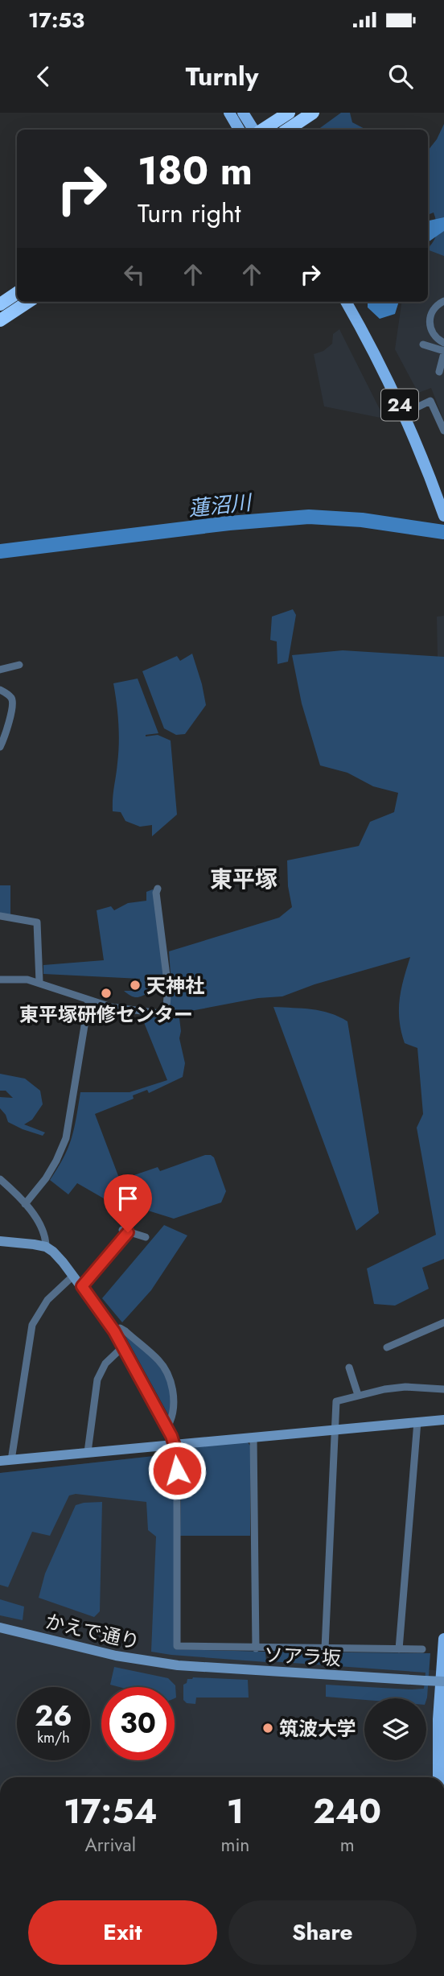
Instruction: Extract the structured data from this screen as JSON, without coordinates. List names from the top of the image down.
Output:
{
  "streets": {
    "main road": ["24"],
    "street": ["かえで通り", "ソアラ坂"]
  },
  "crossings": [
    ["かえで通り", "ソアラ坂"]
  ],
  "districts": ["東平塚"],
  "water": ["蓮沼川"],
  "places": ["天神社", "東平塚研修センター", "筑波大学"],
  "page": {
    "status": "17:53",
    "header": "Turnly",
    "turn": ["180 m", "Turn right"],
    "speed": "26 km/h",
    "limit": "30",
    "eta": [
      "17:54",
      "Arrival",
      "1",
      "min",
      "240",
      "m"
    ],
    "buttons": ["Exit", "Share"]
  }
}
